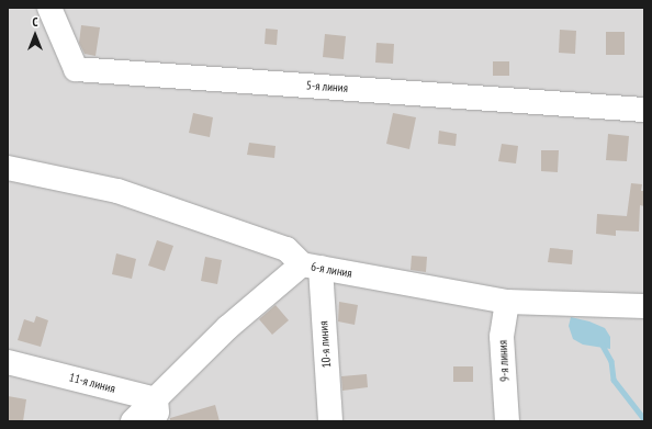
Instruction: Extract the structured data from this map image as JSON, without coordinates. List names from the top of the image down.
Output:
{
  "streets": {
    "street": [
      "5-я линия",
      "6-я линия",
      "10-я линия",
      "9-я линия",
      "11-я линия"
    ]
  },
  "crossings": [
    ["6-я линия", "10-я линия"],
    ["6-я линия", "9-я линия"]
  ],
  "north": "top"
}
